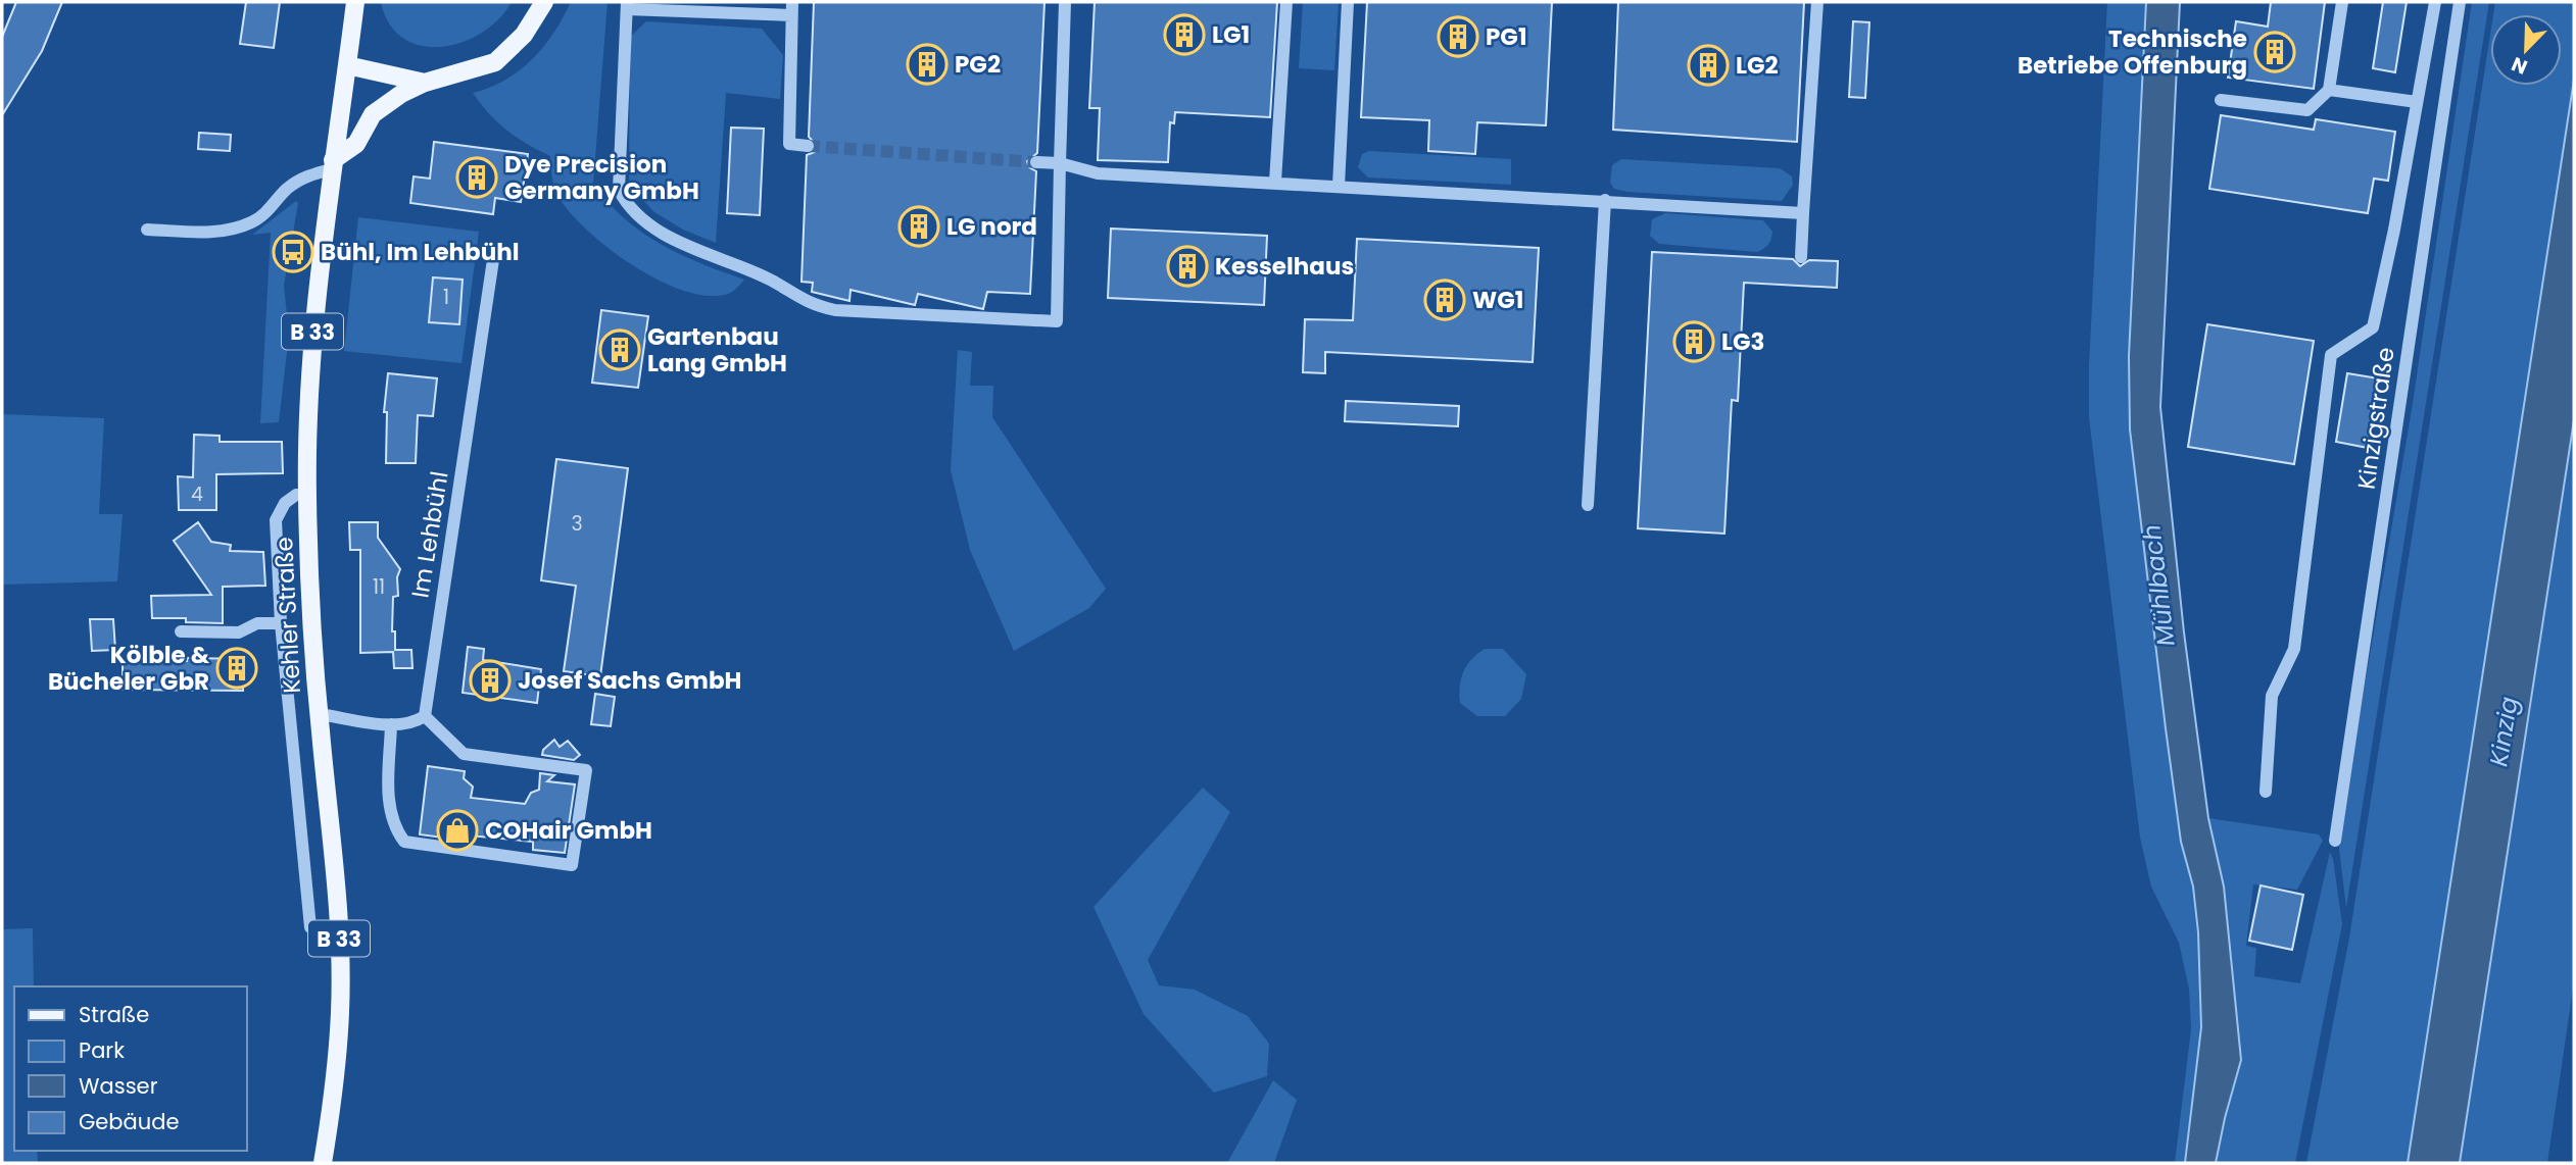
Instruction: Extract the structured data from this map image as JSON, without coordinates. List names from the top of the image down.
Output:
{
  "streets": {
    "main road": ["B 33", "Kehler Straße"],
    "street": ["Kinzigstraße", "Im Lehbühl"]
  },
  "water": ["Mühlbach", "Kinzig"],
  "places": {
    "building": [
      "LG1",
      "PG1",
      "Technische Betriebe Offenburg",
      "PG2",
      "LG2",
      "Dye Precision Germany GmbH",
      "LG nord",
      "Kesselhaus",
      "WG1",
      "LG3",
      "Gartenbau Lang GmbH",
      "Kölble & Bücheler GbR",
      "Josef Sachs GmbH"
    ],
    "bus stop": ["Bühl, Im Lehbühl"],
    "shop": ["COHair GmbH"]
  },
  "house_numbers": [
    "1",
    "4",
    "3",
    "11"
  ],
  "legend": [
    "Straße",
    "Park",
    "Wasser",
    "Gebäude"
  ],
  "north": "bottom left"
}
